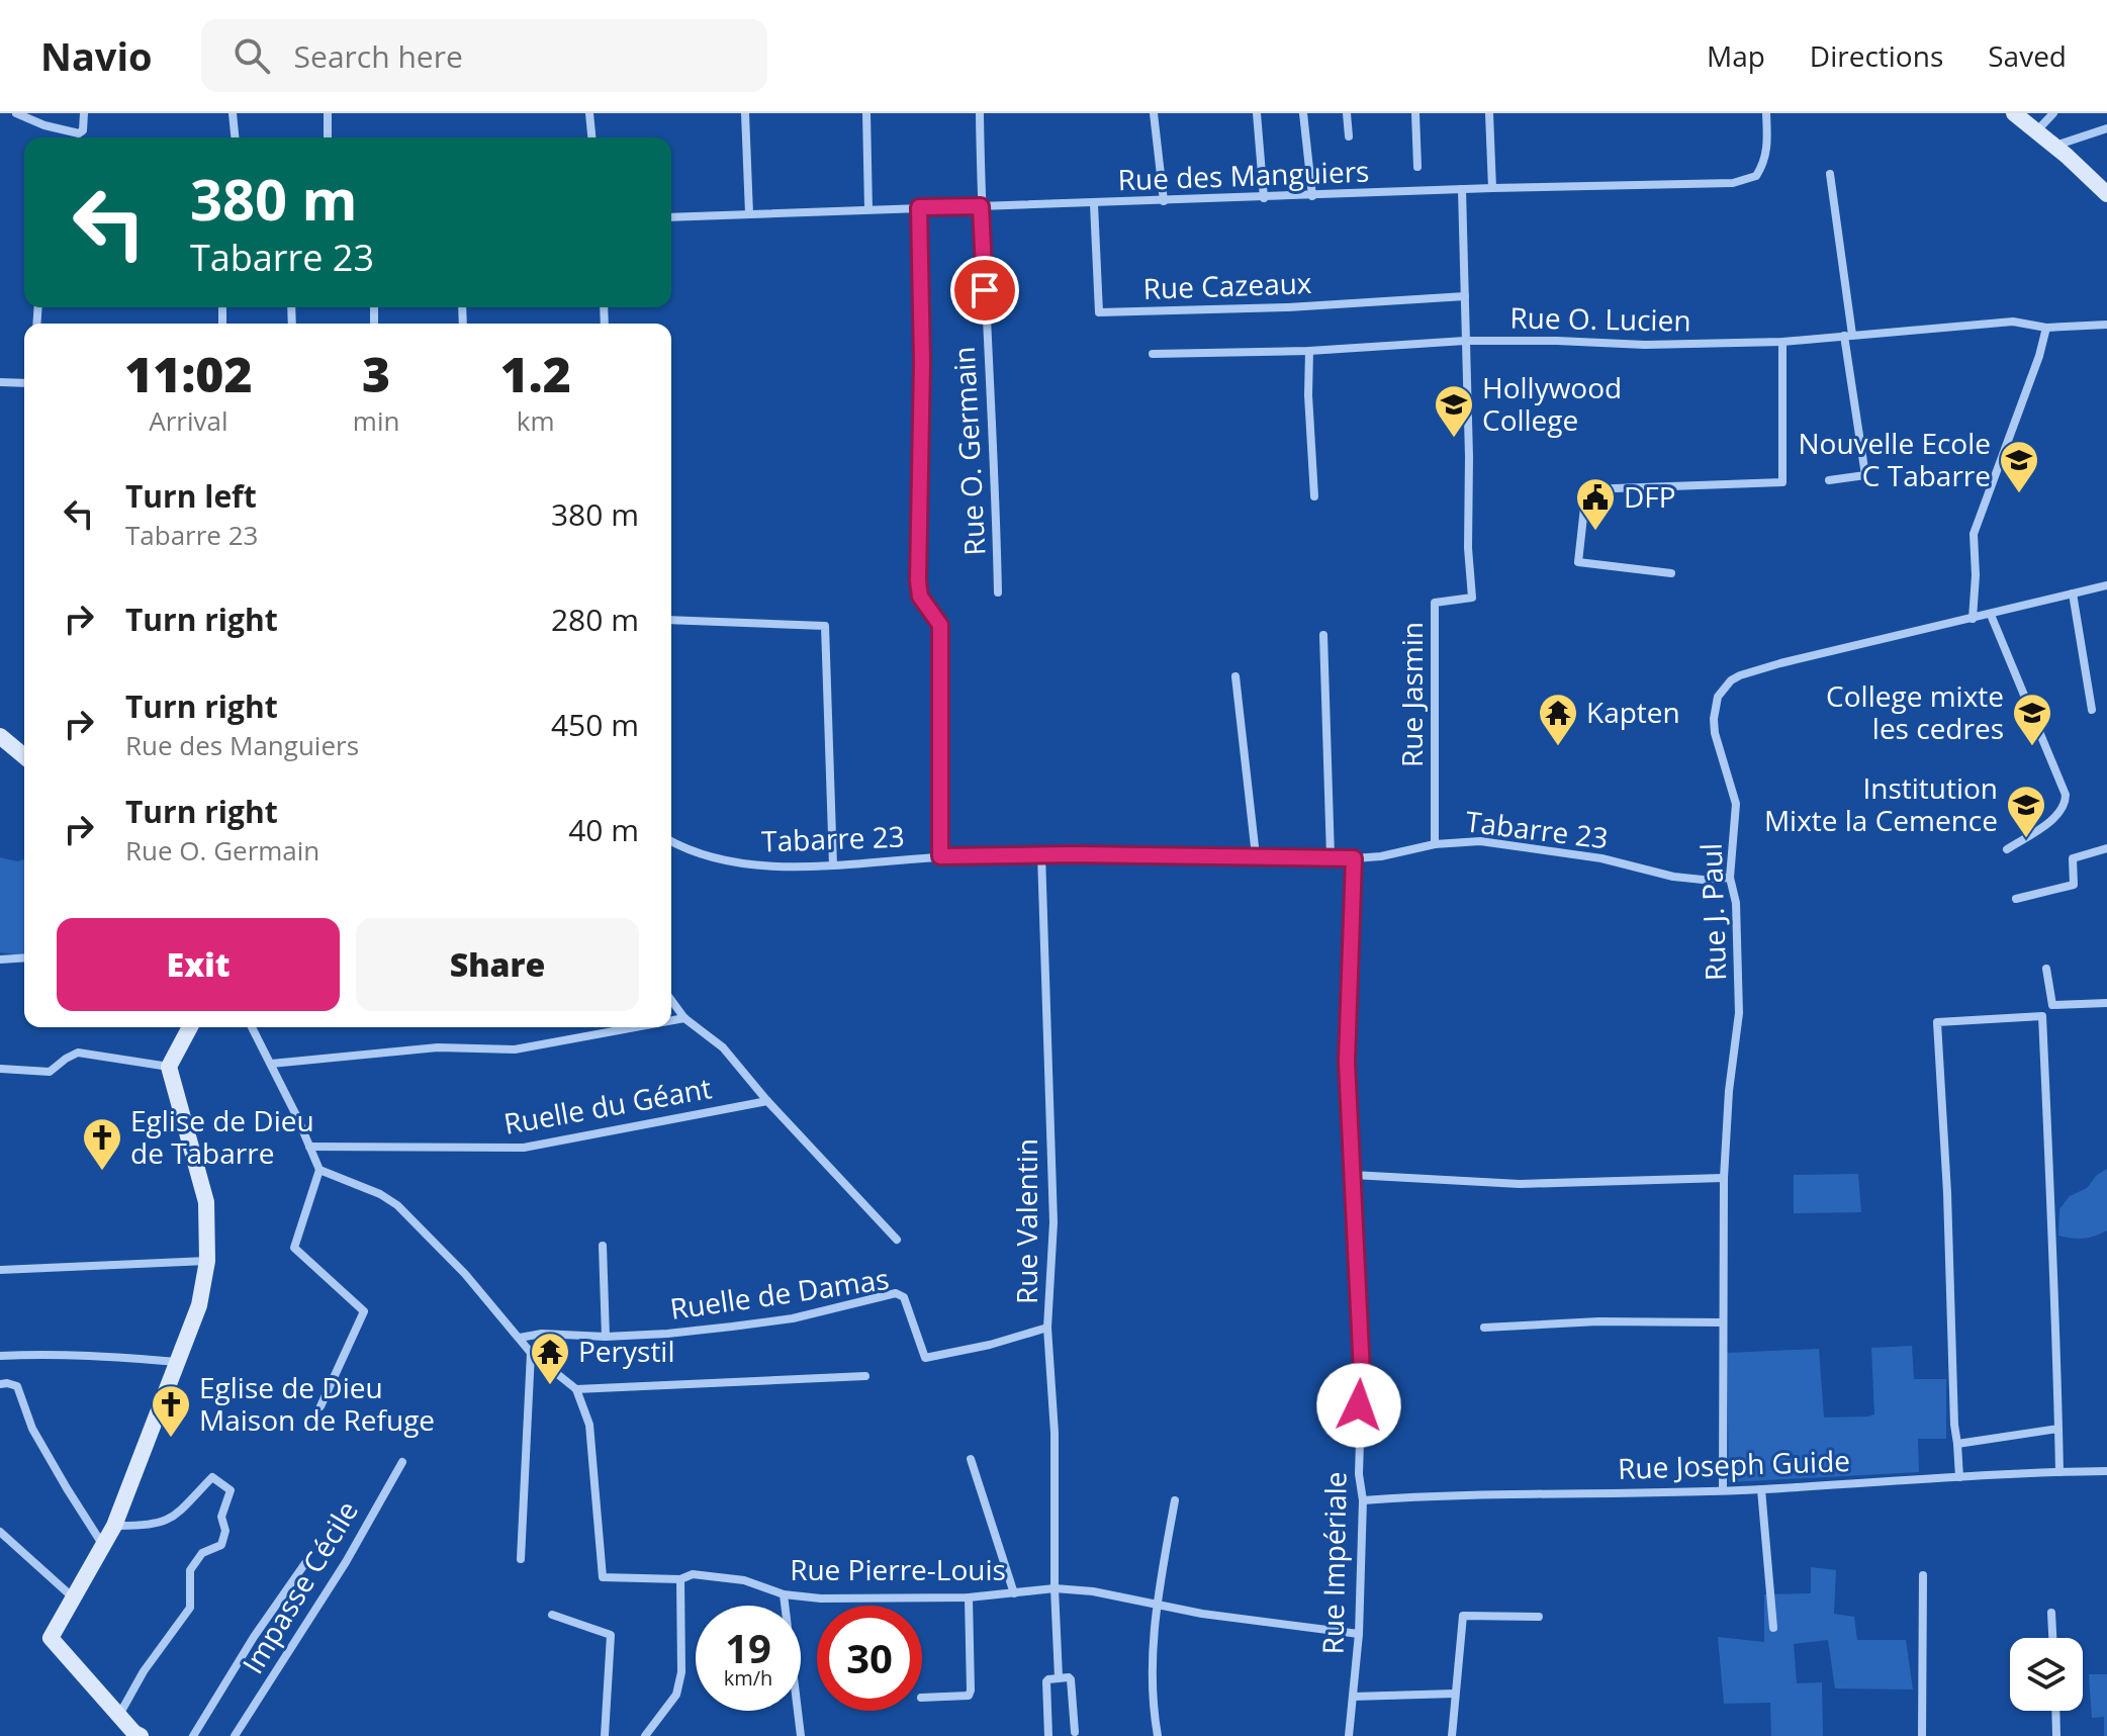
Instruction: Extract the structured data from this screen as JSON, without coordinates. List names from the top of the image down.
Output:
{
  "streets": {
    "street": [
      "Rue des Manguiers",
      "Rue Cazeaux",
      "Rue O. Lucien",
      "Rue O. Germain",
      "Rue Jasmin",
      "Tabarre 23",
      "Rue J. Paul",
      "Ruelle du Géant",
      "Rue Valentin",
      "Ruelle de Damas",
      "Rue Joseph Guide",
      "Rue Impériale",
      "Rue Pierre-Louis",
      "Impasse Cécile"
    ]
  },
  "crossings": [
    ["Rue des Manguiers", "Rue Cazeaux"],
    ["Rue des Manguiers", "Rue O. Germain"],
    ["Rue des Manguiers", "Rue Jasmin"],
    ["Rue Cazeaux", "Rue Jasmin"],
    ["Rue O. Lucien", "Rue Jasmin"],
    ["Rue Jasmin", "Tabarre 23"],
    ["Tabarre 23", "Rue J. Paul"],
    ["Tabarre 23", "Rue Valentin"],
    ["Tabarre 23", "Rue Impériale"],
    ["Rue J. Paul", "Rue Joseph Guide"],
    ["Rue Valentin", "Ruelle de Damas"],
    ["Rue Valentin", "Rue Pierre-Louis"],
    ["Rue Joseph Guide", "Rue Impériale"],
    ["Rue Impériale", "Rue Pierre-Louis"]
  ],
  "places": {
    "school or university": [
      "Hollywood College",
      "Nouvelle Ecole C Tabarre",
      "College mixte les cedres",
      "Institution Mixte la Cemence"
    ],
    "public building": ["DFP"],
    "temple": ["Kapten", "Perystil"],
    "church": ["Eglise de Dieu de Tabarre", "Eglise de Dieu Maison de Refuge"]
  },
  "page": {
    "header": "Navio",
    "search": "Search here",
    "nav": ["Map", "Directions", "Saved"],
    "turn": ["380 m", "Tabarre 23"],
    "eta": [
      "11:02",
      "Arrival",
      "3",
      "min",
      "1.2",
      "km"
    ],
    "list": [
      {
        "name": "Turn left",
        "note": "Tabarre 23",
        "value": "380 m"
      },
      {
        "name": "Turn right",
        "value": "280 m"
      },
      {
        "name": "Turn right",
        "note": "Rue des Manguiers",
        "value": "450 m"
      },
      {
        "name": "Turn right",
        "note": "Rue O. Germain",
        "value": "40 m"
      }
    ],
    "buttons": ["Exit", "Share"],
    "speed": "19 km/h",
    "limit": "30"
  }
}
